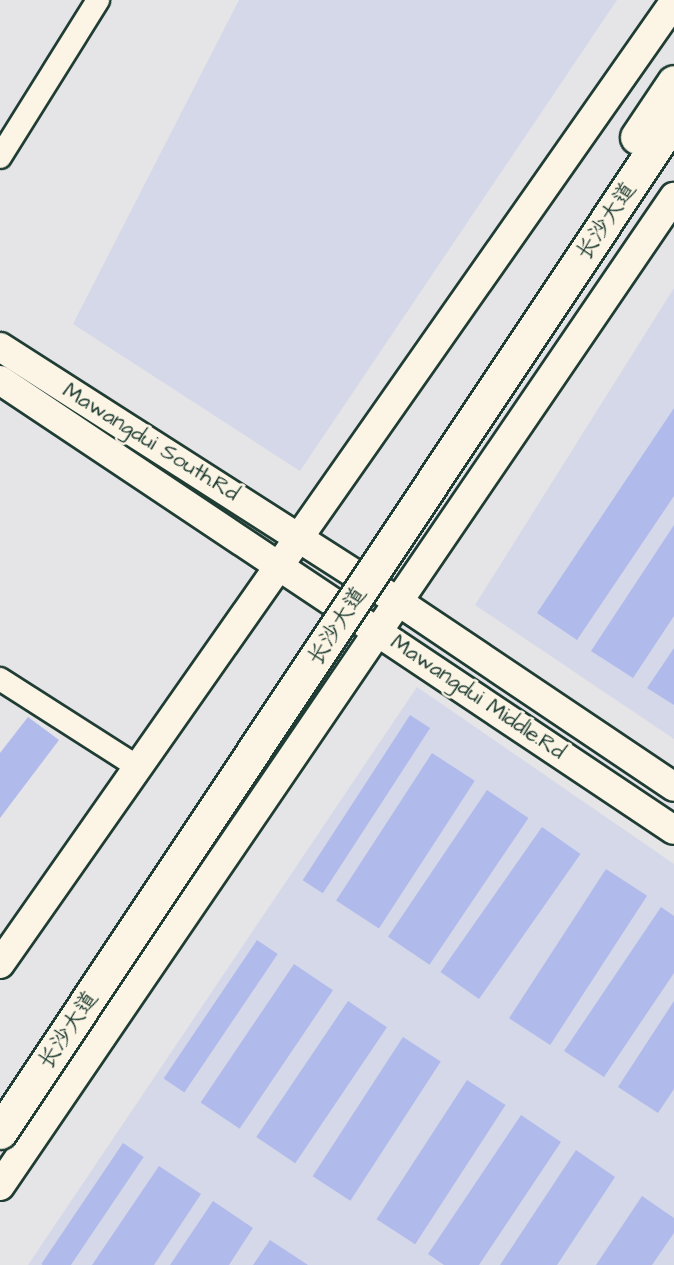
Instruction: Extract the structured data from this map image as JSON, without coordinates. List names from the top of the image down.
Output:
{
  "streets": {
    "highway": ["长沙大道"],
    "main road": ["Mawangdui South.Rd", "Mawangdui Middle.Rd"]
  },
  "crossings": [
    ["Mawangdui South.Rd", "Mawangdui Middle.Rd"]
  ]
}
